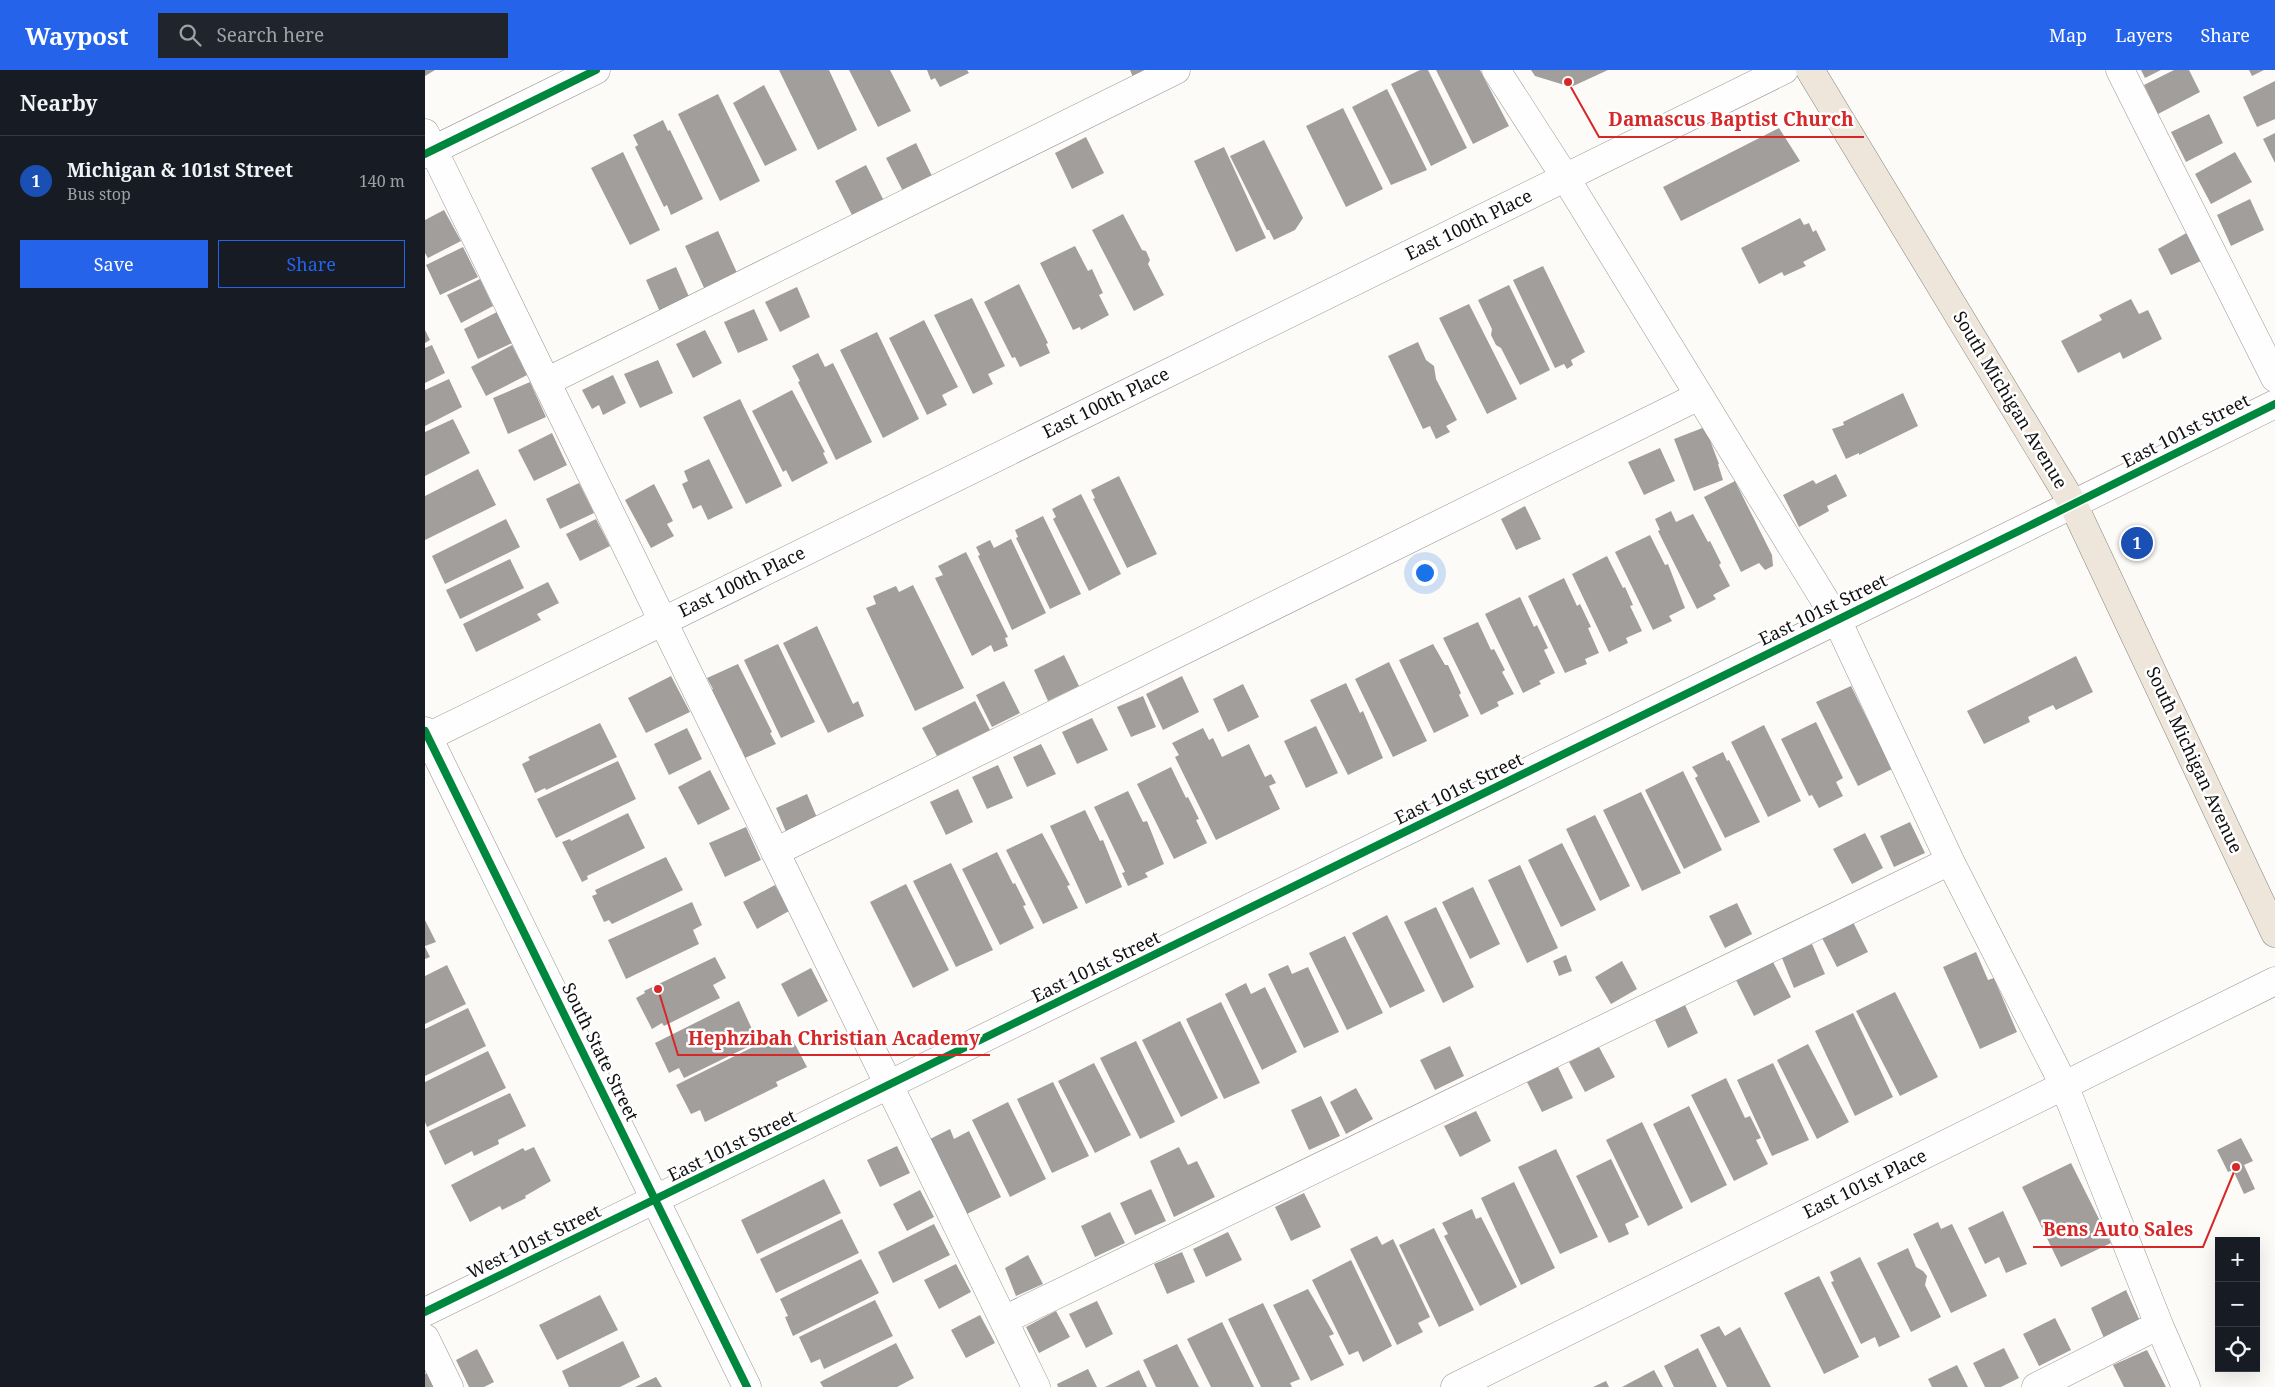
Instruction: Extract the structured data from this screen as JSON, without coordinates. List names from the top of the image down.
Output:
{
  "streets": {
    "main road": ["South Michigan Avenue"],
    "street": [
      "East 100th Place",
      "East 101st Street",
      "South State Street",
      "East 101st Place",
      "West 101st Street"
    ]
  },
  "crossings": [
    ["East 100th Place", "South State Street"],
    ["South Michigan Avenue", "East 101st Street"],
    ["East 101st Street", "South State Street"],
    ["East 101st Street", "West 101st Street"],
    ["South State Street", "West 101st Street"]
  ],
  "places": ["Damascus Baptist Church", "Hephzibah Christian Academy", "Bens Auto Sales"],
  "page": {
    "header": "Waypost",
    "search": "Search here",
    "nav": ["Map", "Layers", "Share"],
    "heading": "Nearby",
    "list": [
      {
        "mark": "1",
        "name": "Michigan & 101st Street",
        "note": "Bus stop",
        "value": "140 m"
      }
    ],
    "buttons": ["Save", "Share"],
    "pins": "1",
    "map_buttons": ["+", "−"]
  }
}
